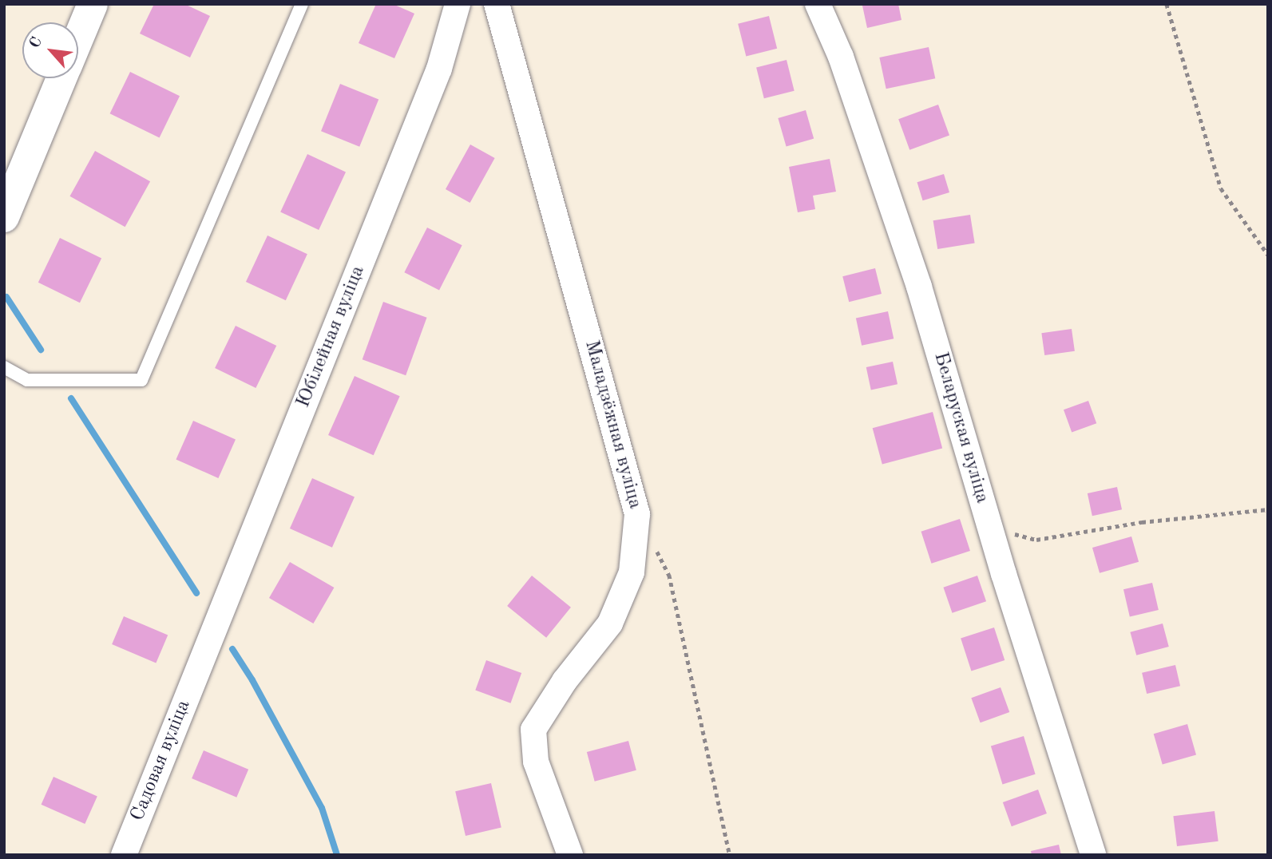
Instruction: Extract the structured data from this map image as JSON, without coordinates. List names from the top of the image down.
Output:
{
  "streets": {
    "street": [
      "Юбілейная вуліца",
      "Маладзёжная вуліца",
      "Беларуская вуліца",
      "Садовая вуліца"
    ]
  },
  "crossings": [
    ["Юбілейная вуліца", "Садовая вуліца"]
  ],
  "north": "top left"
}
